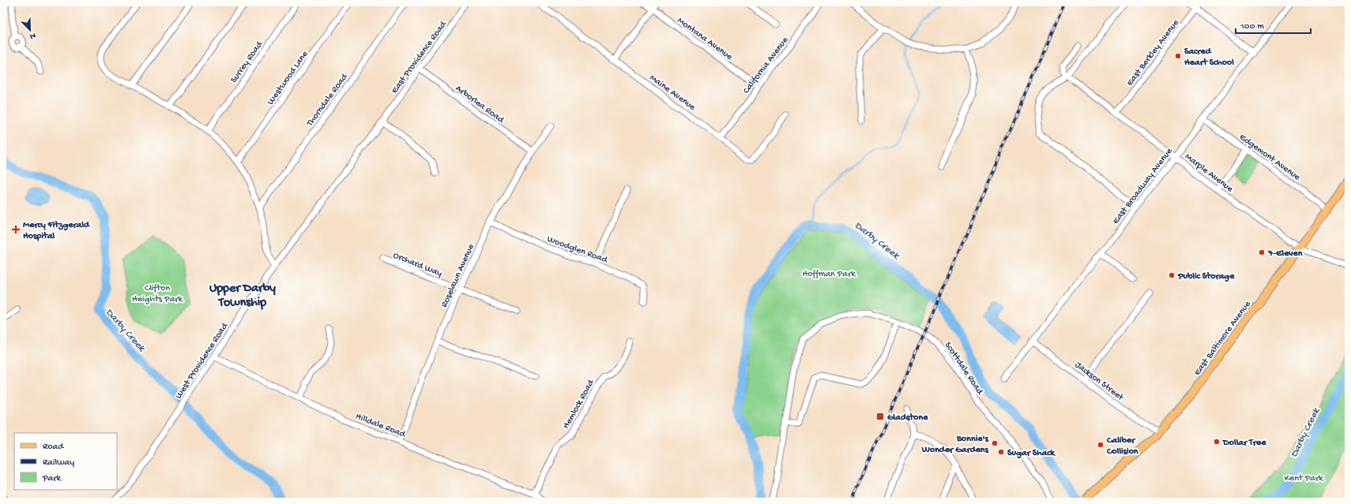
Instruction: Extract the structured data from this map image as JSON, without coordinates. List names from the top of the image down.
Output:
{
  "streets": {
    "main road": ["East Baltimore Avenue"],
    "street": [
      "Montana Avenue",
      "East Berkley Avenue",
      "East Providence Road",
      "Surrey Road",
      "California Avenue",
      "Westwood Lane",
      "Maine Avenue",
      "Thorndale Road",
      "Arborlea Road",
      "Edgemont Avenue",
      "Marple Avenue",
      "East Broadway Avenue",
      "Woodglen Road",
      "Orchard Way",
      "Roselawn Avenue",
      "West Providence Road",
      "Scottdale Road",
      "Jackson Street",
      "Hemlock Road",
      "Hilldale Road"
    ]
  },
  "crossings": [
    ["Montana Avenue", "California Avenue"],
    ["East Berkley Avenue", "Marple Avenue"],
    ["East Providence Road", "Arborlea Road"],
    ["East Providence Road", "West Providence Road"],
    ["California Avenue", "Maine Avenue"],
    ["Arborlea Road", "Roselawn Avenue"],
    ["Edgemont Avenue", "East Broadway Avenue"],
    ["Edgemont Avenue", "East Baltimore Avenue"],
    ["Marple Avenue", "East Broadway Avenue"],
    ["Marple Avenue", "East Baltimore Avenue"],
    ["East Broadway Avenue", "Jackson Street"],
    ["Woodglen Road", "Roselawn Avenue"],
    ["Orchard Way", "Roselawn Avenue"],
    ["Roselawn Avenue", "Hilldale Road"],
    ["East Baltimore Avenue", "Jackson Street"],
    ["West Providence Road", "Hilldale Road"],
    ["Hemlock Road", "Hilldale Road"]
  ],
  "districts": ["Upper Darby Township"],
  "water": ["Darby Creek"],
  "parks": ["Hoffman Park", "Clifton Heights Park", "Kent Park"],
  "places": {
    "other": [
      "Sacred Heart School",
      "7-Eleven",
      "Public Storage",
      "Dollar Tree",
      "Bonnie's Wonder Gardens",
      "Caliber Collision",
      "Sugar Shack"
    ],
    "health": ["Mercy Fitzgerald Hospital"],
    "transit": ["Gladstone"]
  },
  "legend": ["Road", "Railway", "Park"],
  "scale_bar": "100 m",
  "north": "bottom right"
}
